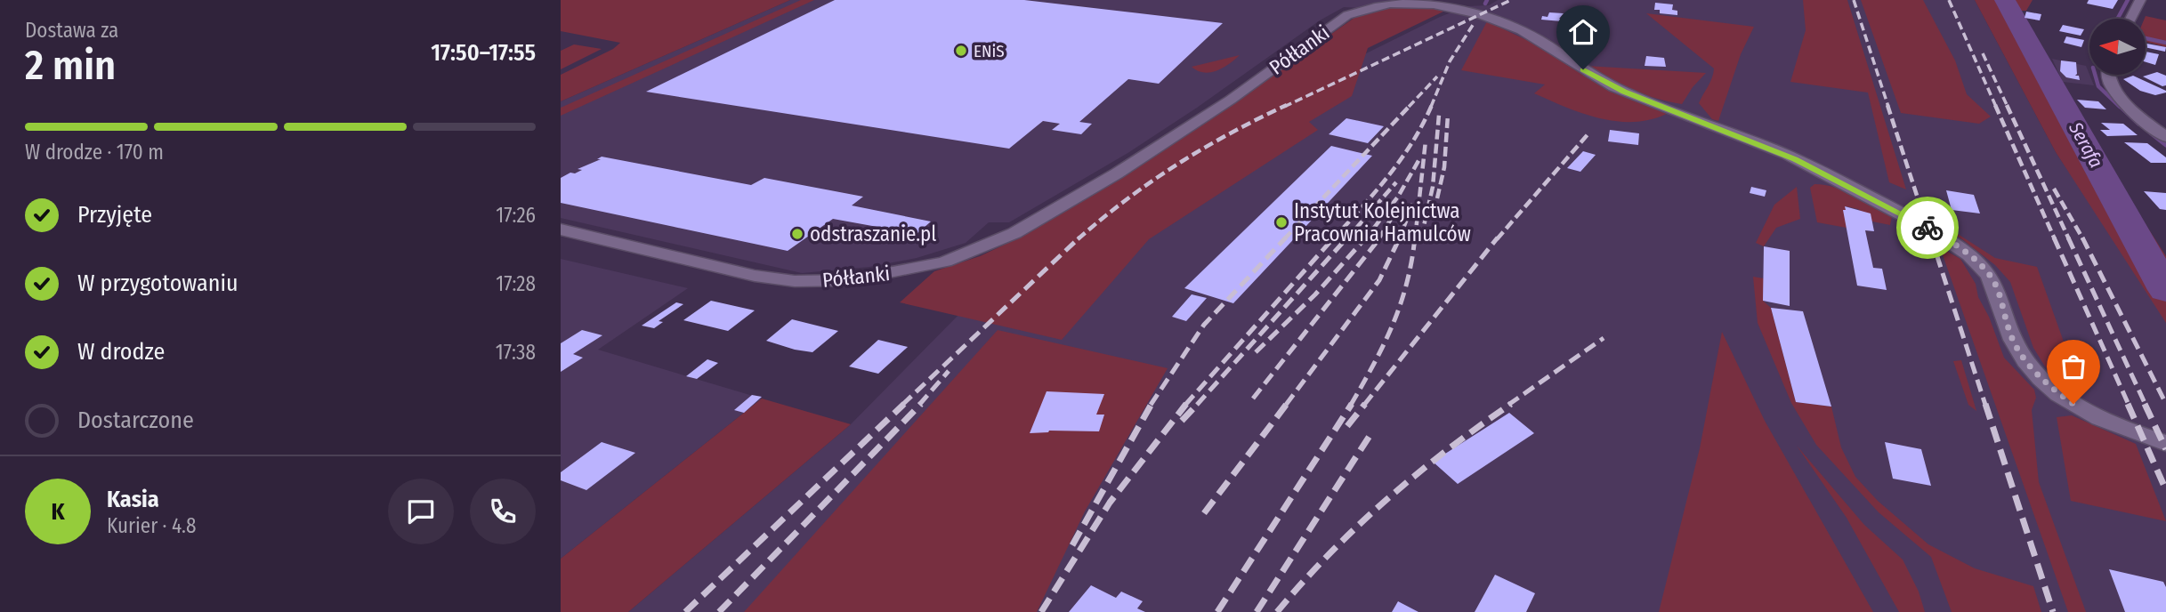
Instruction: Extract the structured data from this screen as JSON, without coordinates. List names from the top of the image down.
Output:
{
  "streets": {
    "street": ["Półłanki"]
  },
  "water": ["Serafa"],
  "places": ["ENiS", "Instytut Kolejnictwa Pracownia Hamulców", "odstraszanie.pl"],
  "north": "left",
  "page": {
    "heading": ["2 min", "Dostawa za", "17:50–17:55"],
    "panel": ["Kasia", "Kurier · 4.8"],
    "bar": "W drodze · 170 m",
    "list": [
      ["Przyjęte", "17:26"],
      ["W przygotowaniu", "17:28"],
      ["W drodze", "17:38"],
      "Dostarczone"
    ],
    "round": "K"
  }
}
